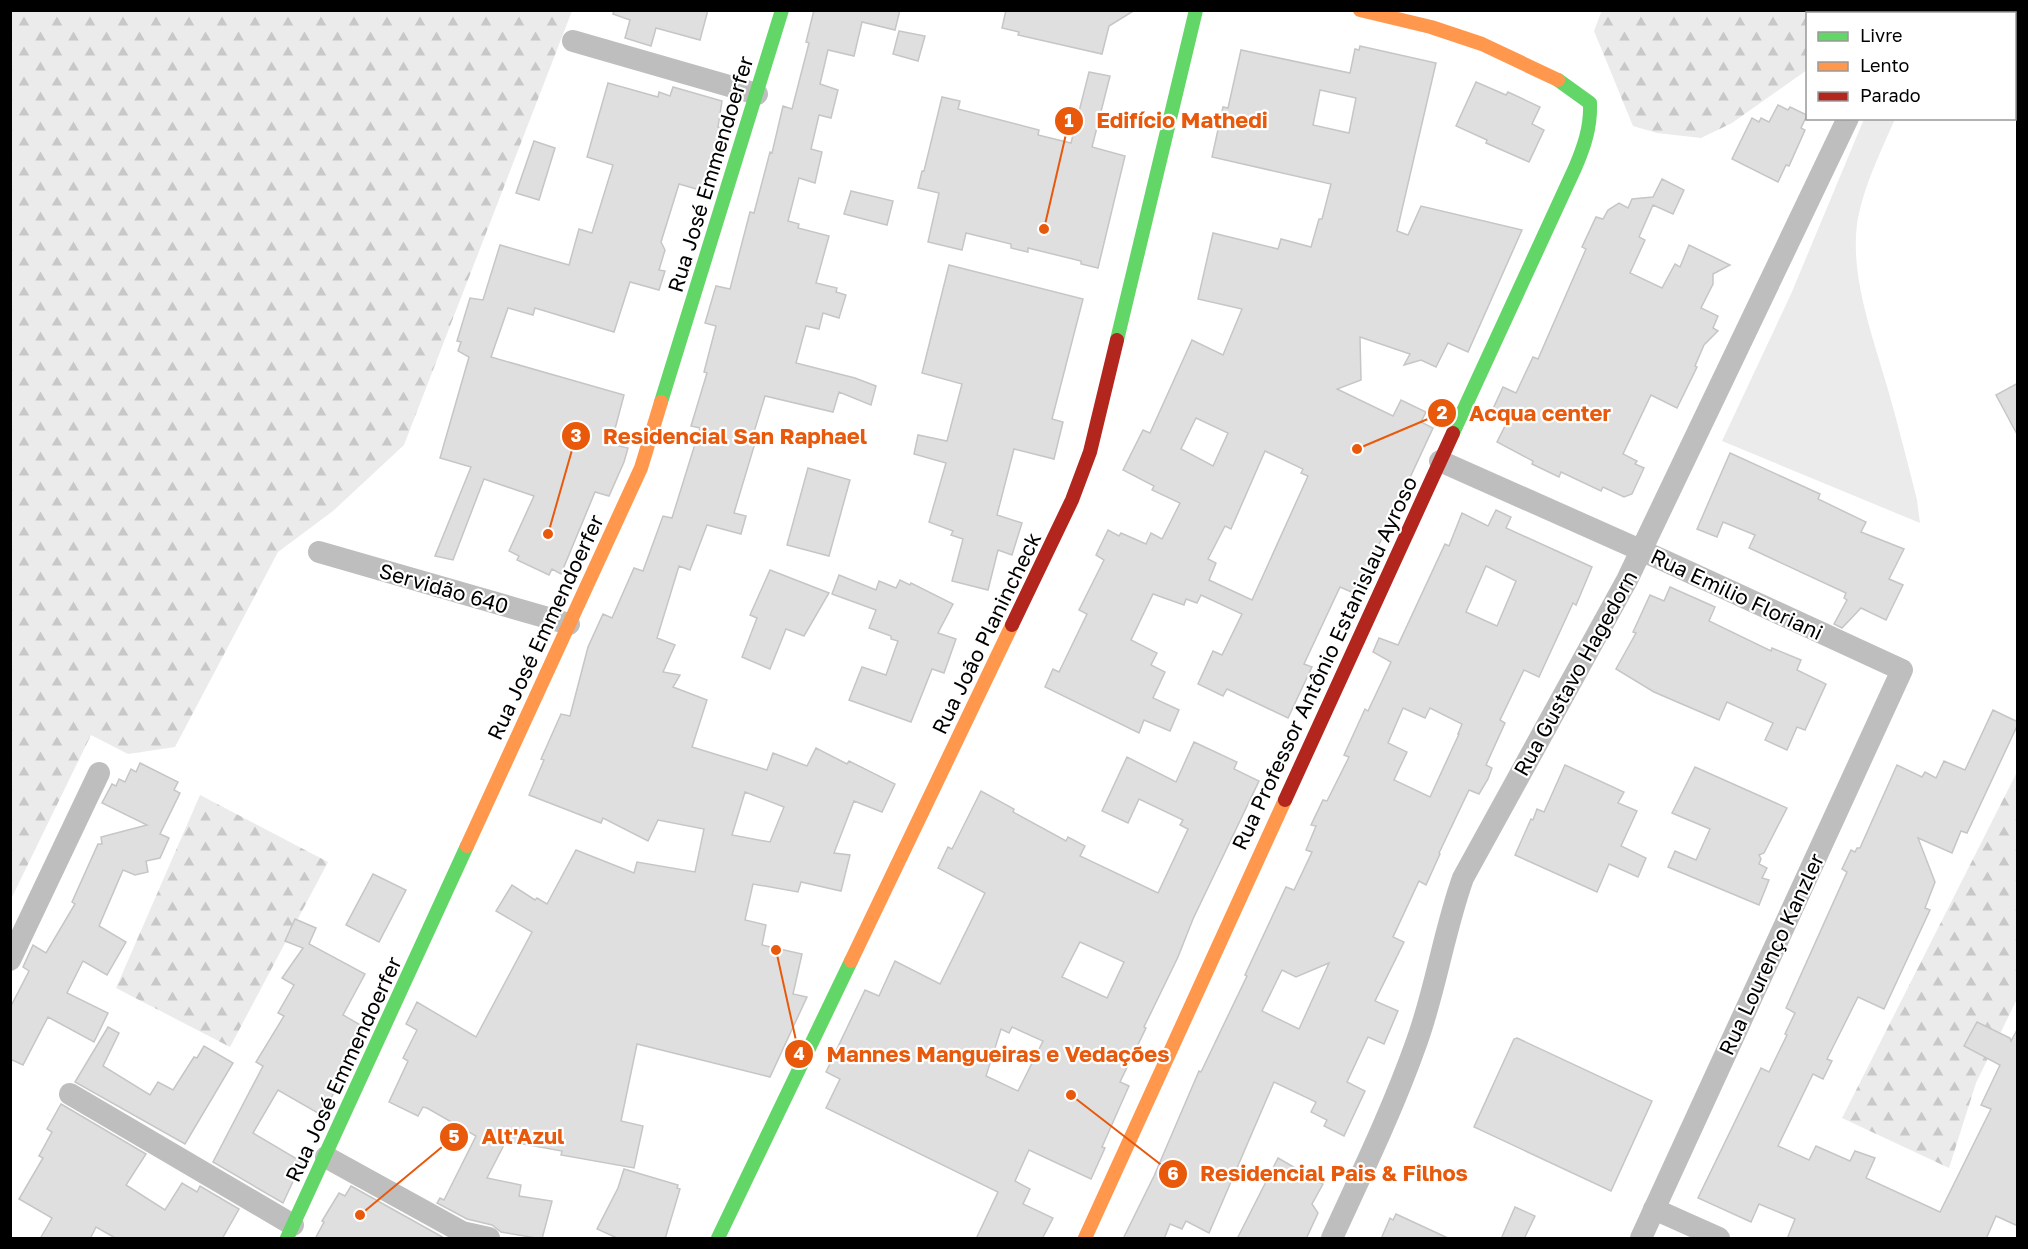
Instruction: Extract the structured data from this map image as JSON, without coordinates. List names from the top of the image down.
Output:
{
  "streets": {
    "street": [
      "Rua José Emmendoerfer",
      "Servidão 640",
      "Rua Emilio Floriani",
      "Rua João Planincheck",
      "Rua Professor Antônio Estanislau Ayroso",
      "Rua Gustavo Hagedorn",
      "Rua Lourenço Kanzler"
    ]
  },
  "crossings": [
    ["Rua José Emmendoerfer", "Servidão 640"],
    ["Rua Emilio Floriani", "Rua Professor Antônio Estanislau Ayroso"],
    ["Rua Emilio Floriani", "Rua Gustavo Hagedorn"],
    ["Rua Emilio Floriani", "Rua Lourenço Kanzler"]
  ],
  "places": [
    "Edifício Mathedi",
    "Acqua center",
    "Residencial San Raphael",
    "Mannes Mangueiras e Vedações",
    "Residencial Pais & Filhos",
    "Alt'Azul"
  ],
  "legend": ["Livre", "Lento", "Parado"]
}
